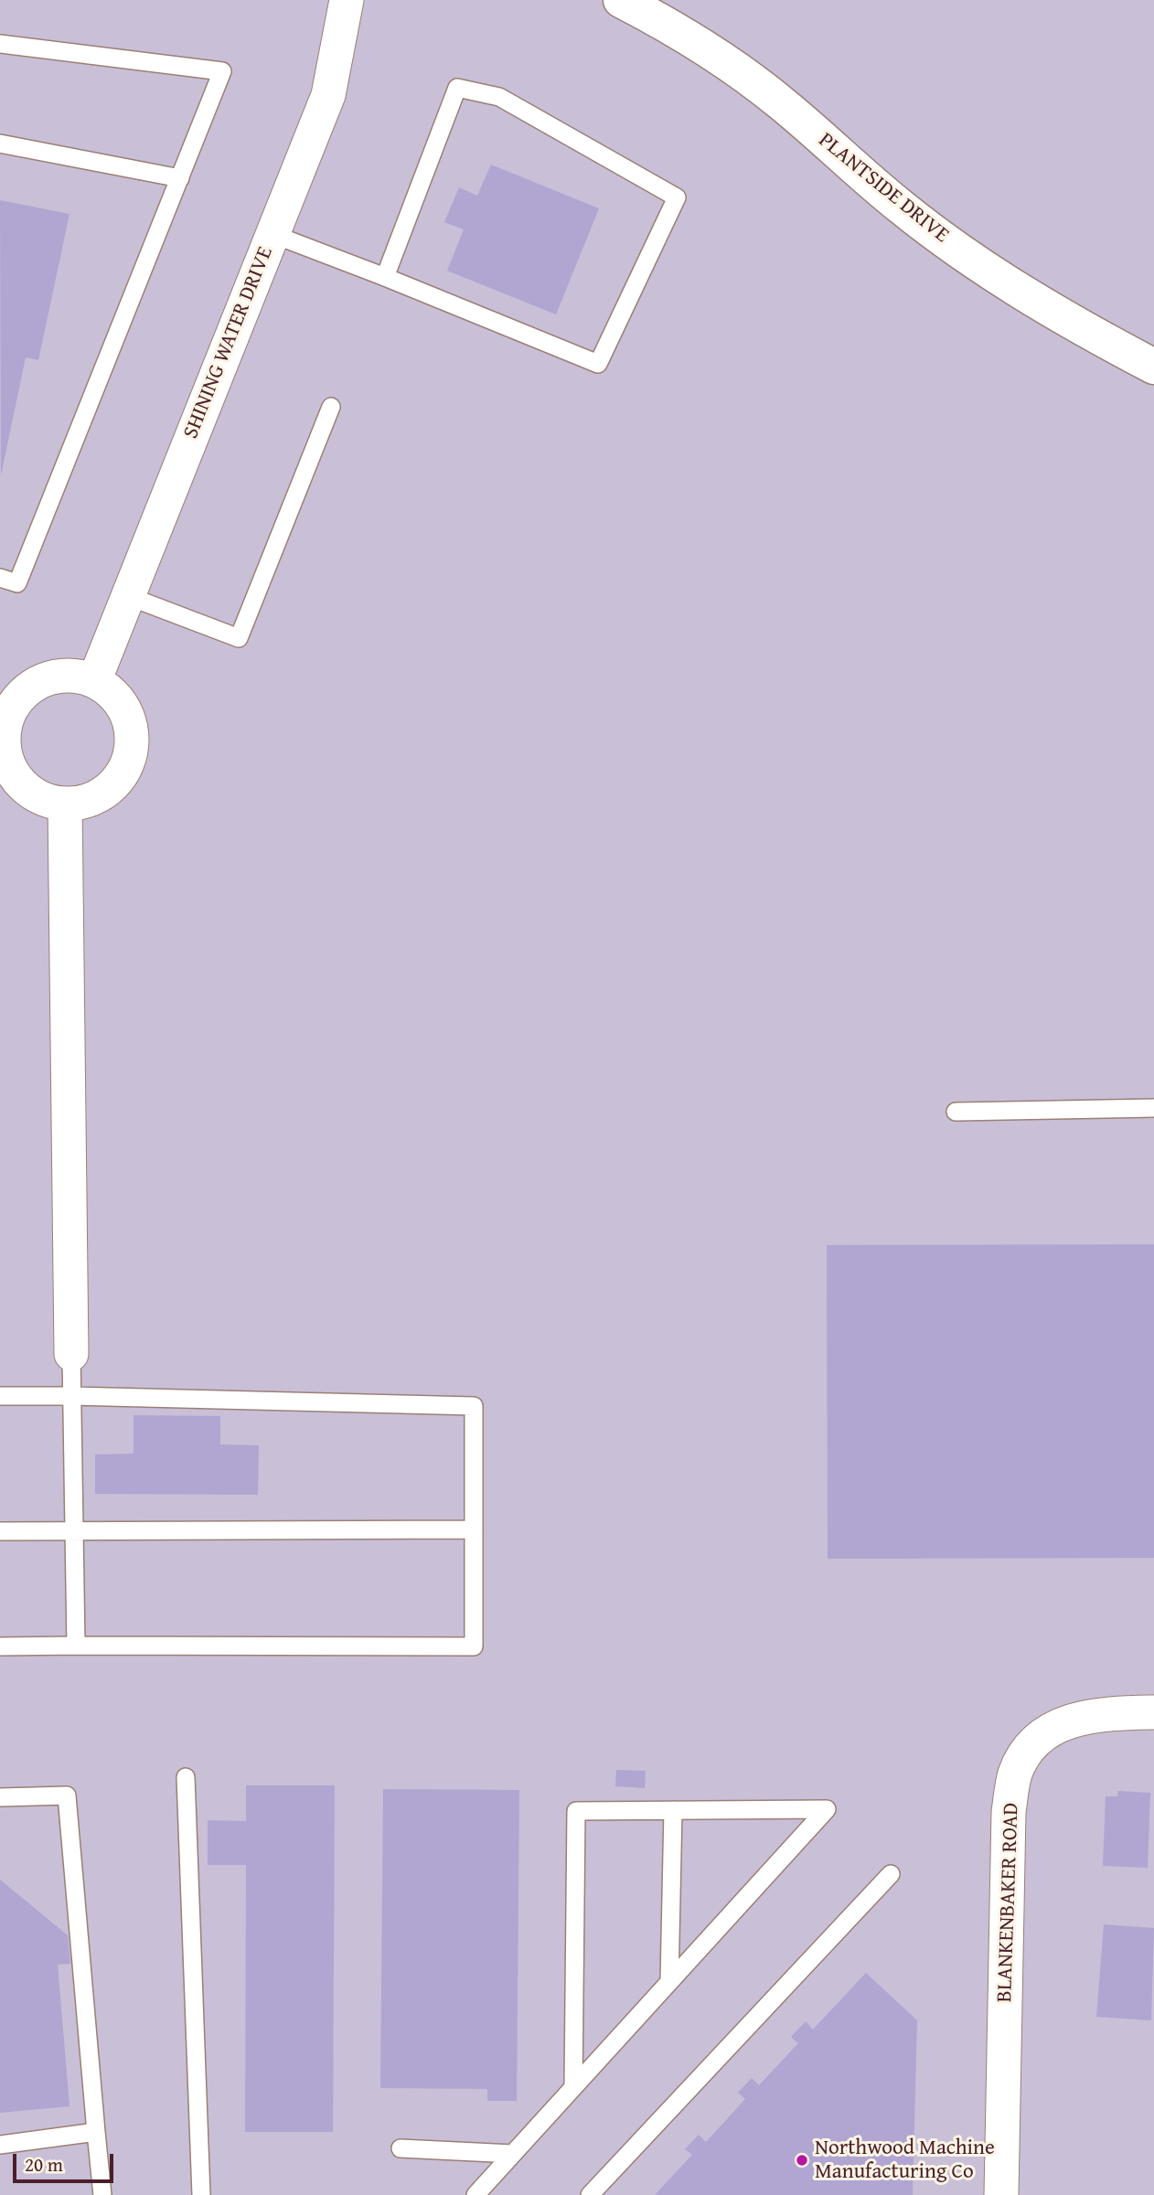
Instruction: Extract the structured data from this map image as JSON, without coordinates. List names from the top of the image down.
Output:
{
  "streets": {
    "street": ["PLANTSIDE DRIVE", "SHINING WATER DRIVE", "BLANKENBAKER ROAD"]
  },
  "places": ["Northwood Machine Manufacturing Co"],
  "scale_bar": "20 m"
}
